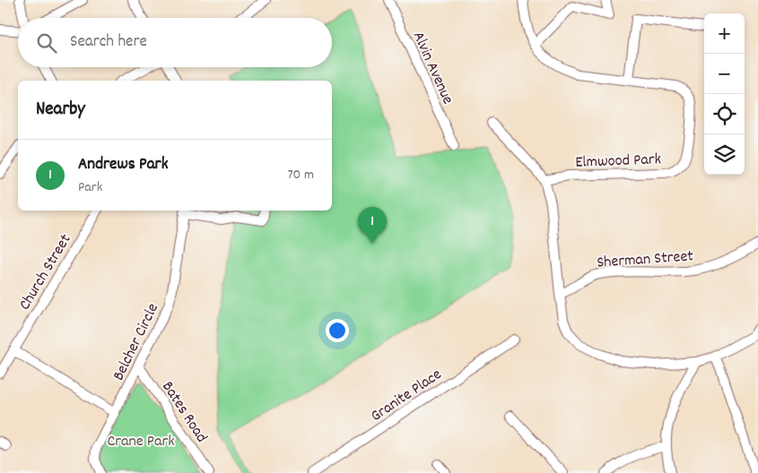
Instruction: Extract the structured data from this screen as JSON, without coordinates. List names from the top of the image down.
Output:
{
  "streets": {
    "street": [
      "Alvin Avenue",
      "Elmwood Park",
      "Sherman Street",
      "Church Street",
      "Belcher Circle",
      "Granite Place",
      "Bates Road"
    ]
  },
  "crossings": [
    ["Belcher Circle", "Bates Road"]
  ],
  "parks": ["Crane Park"],
  "page": {
    "map_buttons": ["+", "−"],
    "search": "Search here",
    "heading": "Nearby",
    "list": [
      {
        "mark": "1",
        "name": "Andrews Park",
        "note": "Park",
        "value": "70 m"
      }
    ],
    "pins": "1"
  }
}
